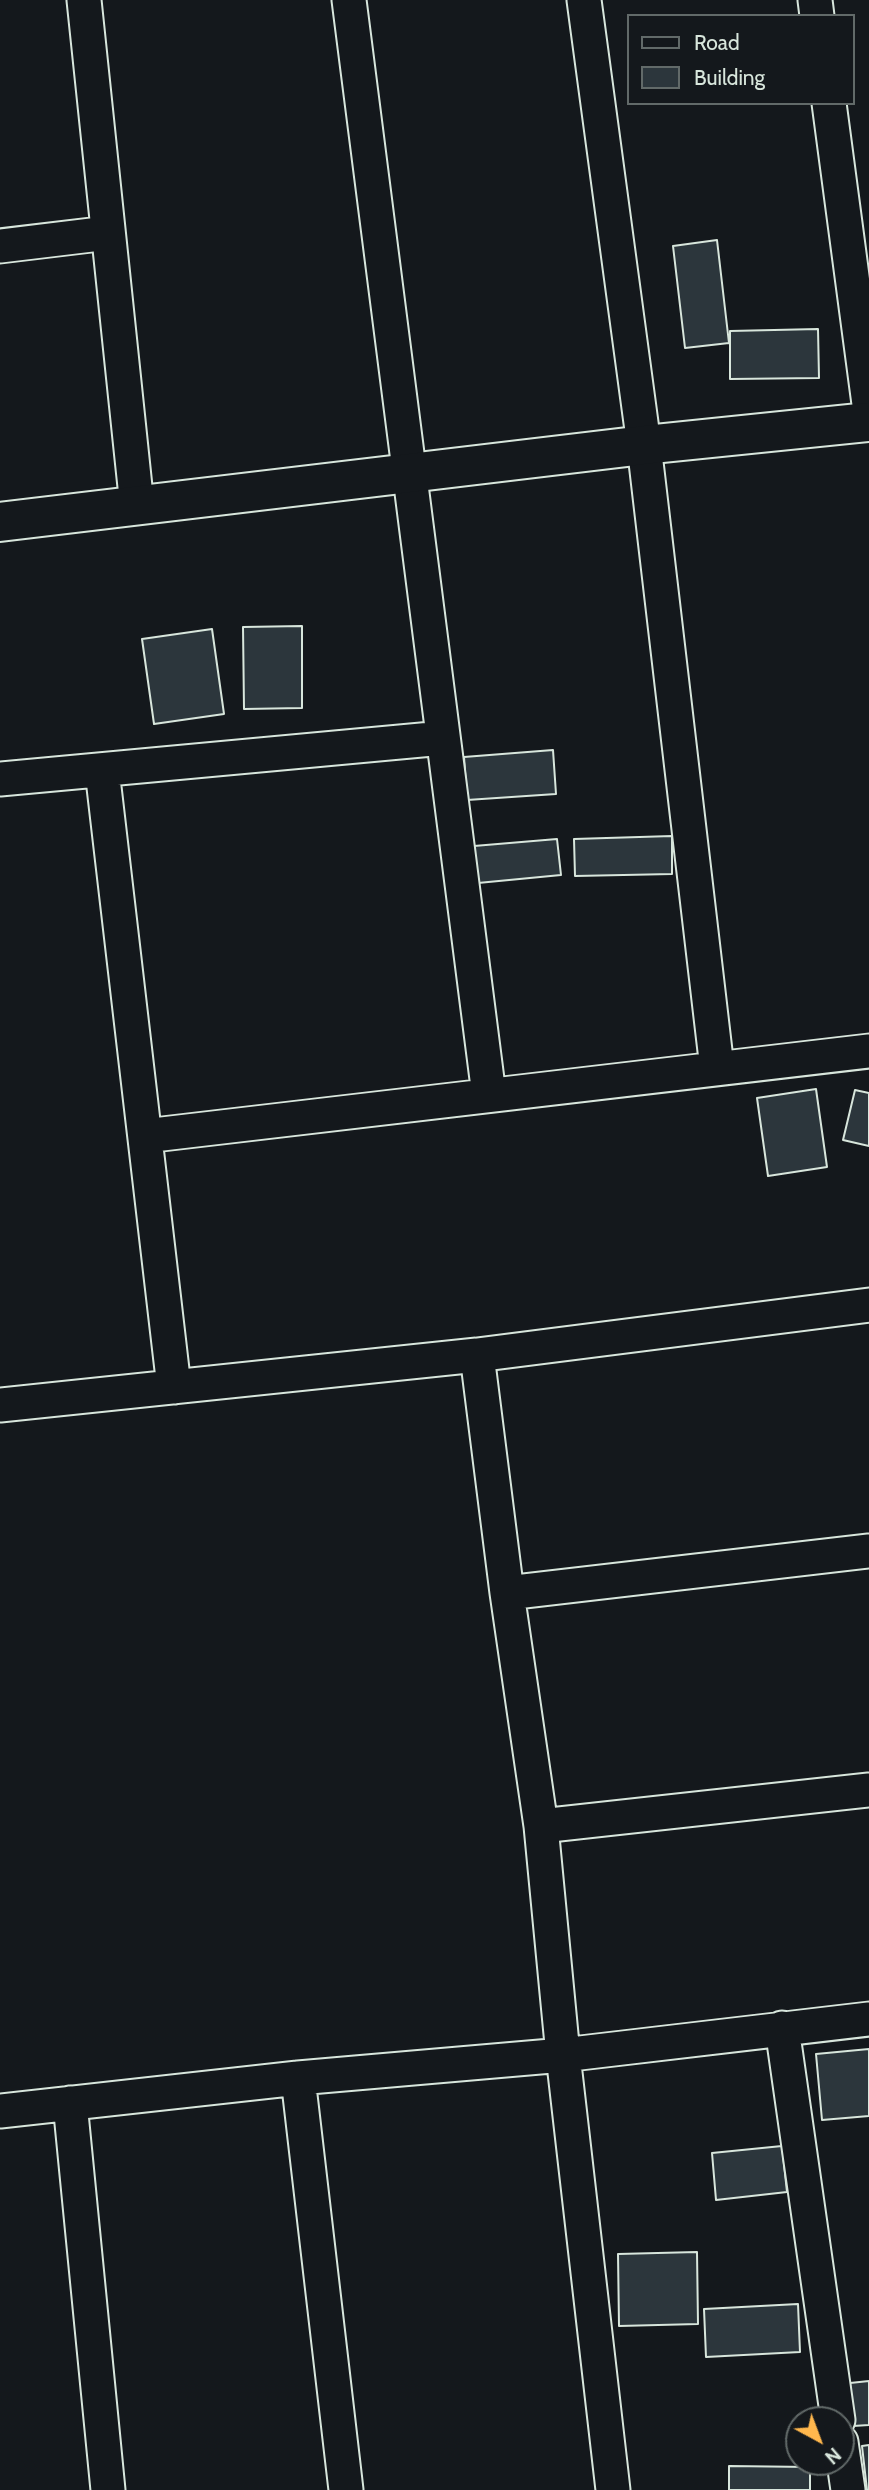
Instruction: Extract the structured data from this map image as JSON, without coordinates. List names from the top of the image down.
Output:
{
  "legend": ["Road", "Building"],
  "north": "bottom right"
}
